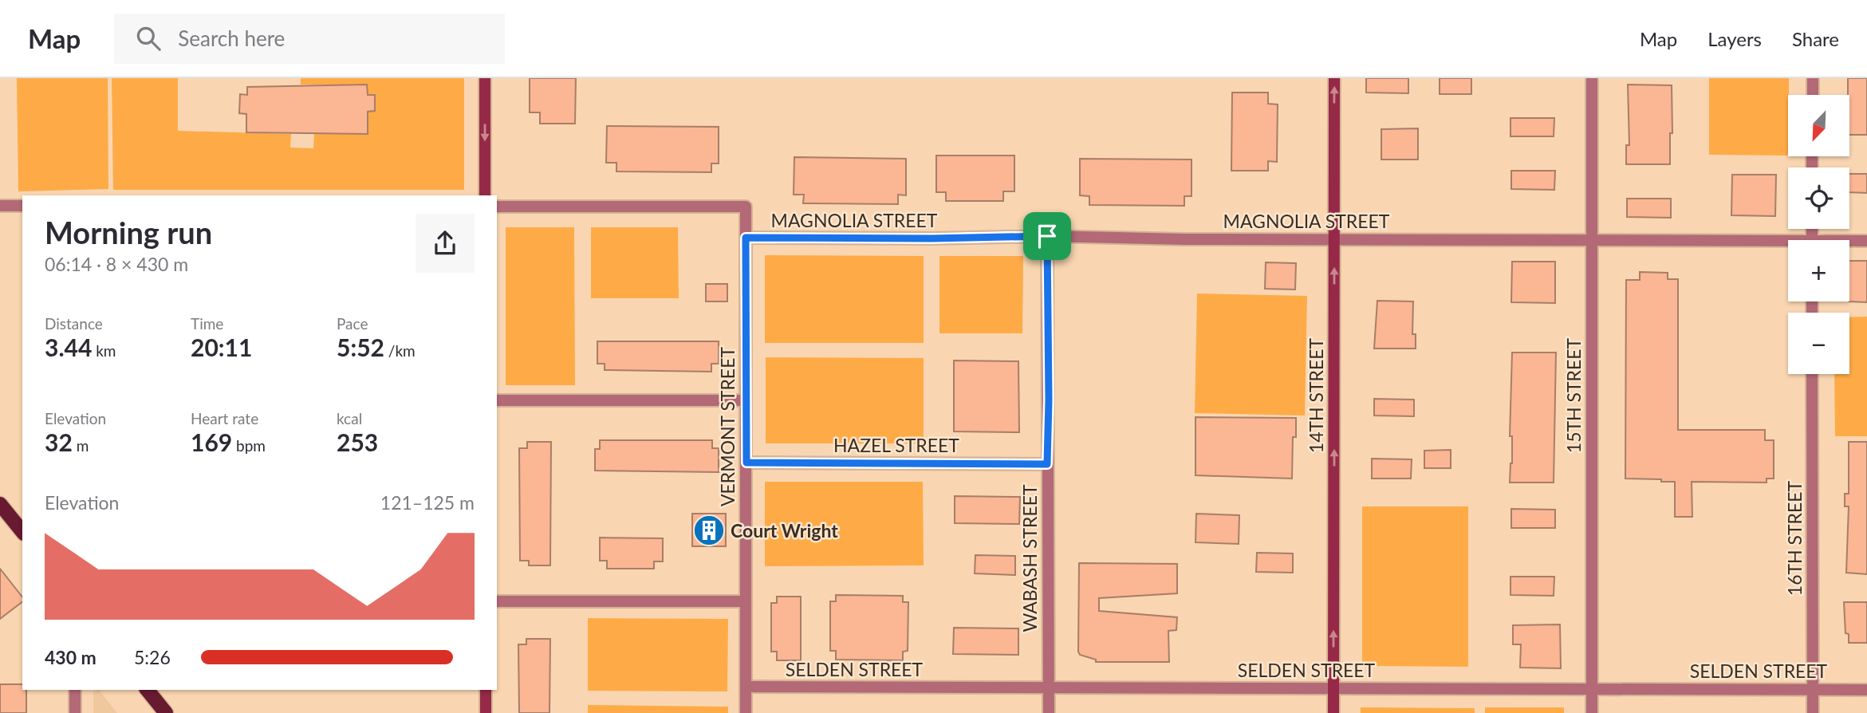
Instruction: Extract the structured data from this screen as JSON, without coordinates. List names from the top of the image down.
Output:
{
  "streets": {
    "street": [
      "MAGNOLIA STREET",
      "14TH STREET",
      "15TH STREET",
      "VERMONT STREET",
      "HAZEL STREET",
      "16TH STREET",
      "WABASH STREET",
      "SELDEN STREET"
    ]
  },
  "crossings": [
    ["MAGNOLIA STREET", "14TH STREET"],
    ["MAGNOLIA STREET", "15TH STREET"],
    ["MAGNOLIA STREET", "VERMONT STREET"],
    ["MAGNOLIA STREET", "WABASH STREET"],
    ["14TH STREET", "SELDEN STREET"],
    ["15TH STREET", "SELDEN STREET"],
    ["VERMONT STREET", "HAZEL STREET"],
    ["VERMONT STREET", "SELDEN STREET"],
    ["HAZEL STREET", "WABASH STREET"],
    ["16TH STREET", "SELDEN STREET"],
    ["WABASH STREET", "SELDEN STREET"]
  ],
  "one_way": ["14TH STREET"],
  "places": {
    "building": ["Court Wright"]
  },
  "north": "bottom left",
  "page": {
    "header": "Map",
    "search": "Search here",
    "nav": ["Map", "Layers", "Share"],
    "map_buttons": ["+", "−"],
    "heading": ["Morning run", "06:14 · 8 × 430 m"],
    "stats": [
      ["Distance", "3.44 km"],
      ["Time", "20:11"],
      ["Pace", "5:52 /km"],
      ["Elevation", "32 m"],
      ["Heart rate", "169 bpm"],
      ["kcal", "253"]
    ],
    "chart": ["Elevation", "121–125 m"],
    "list": [
      {
        "name": "430 m",
        "note": "5:26"
      }
    ]
  }
}
